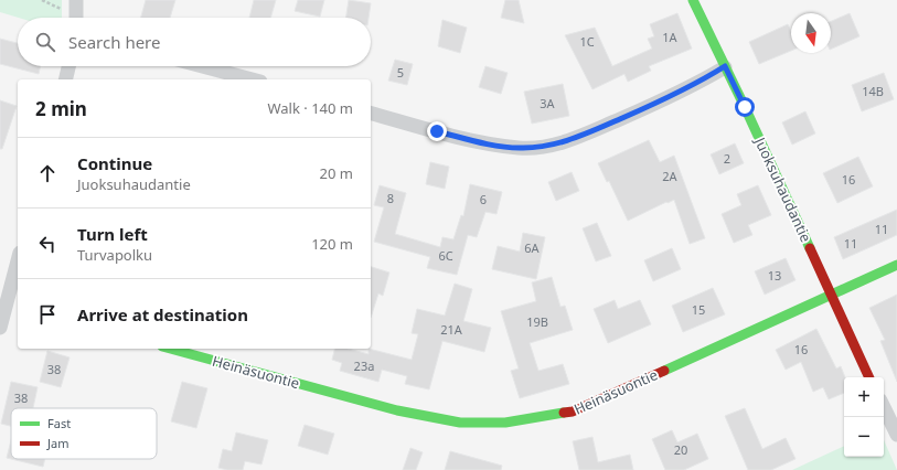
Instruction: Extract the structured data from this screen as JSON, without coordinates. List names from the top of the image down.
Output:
{
  "streets": {
    "street": ["Juoksuhaudantie", "Heinäsuontie"]
  },
  "crossings": [
    ["Juoksuhaudantie", "Heinäsuontie"]
  ],
  "house_numbers": [
    "1A",
    "1C",
    "5",
    "14B",
    "3A",
    "2",
    "2A",
    "16",
    "8",
    "6",
    "11",
    "11",
    "6A",
    "6C",
    "13",
    "15",
    "19B",
    "21A",
    "16",
    "23a",
    "38",
    "38",
    "20"
  ],
  "legend": ["Fast", "Jam"],
  "north": "bottom",
  "page": {
    "search": "Search here",
    "heading": ["2 min", "Walk · 140 m"],
    "list": [
      ["Continue", "Juoksuhaudantie", "20 m"],
      ["Turn left", "Turvapolku", "120 m"],
      "Arrive at destination"
    ],
    "map_buttons": ["+", "−"]
  }
}
